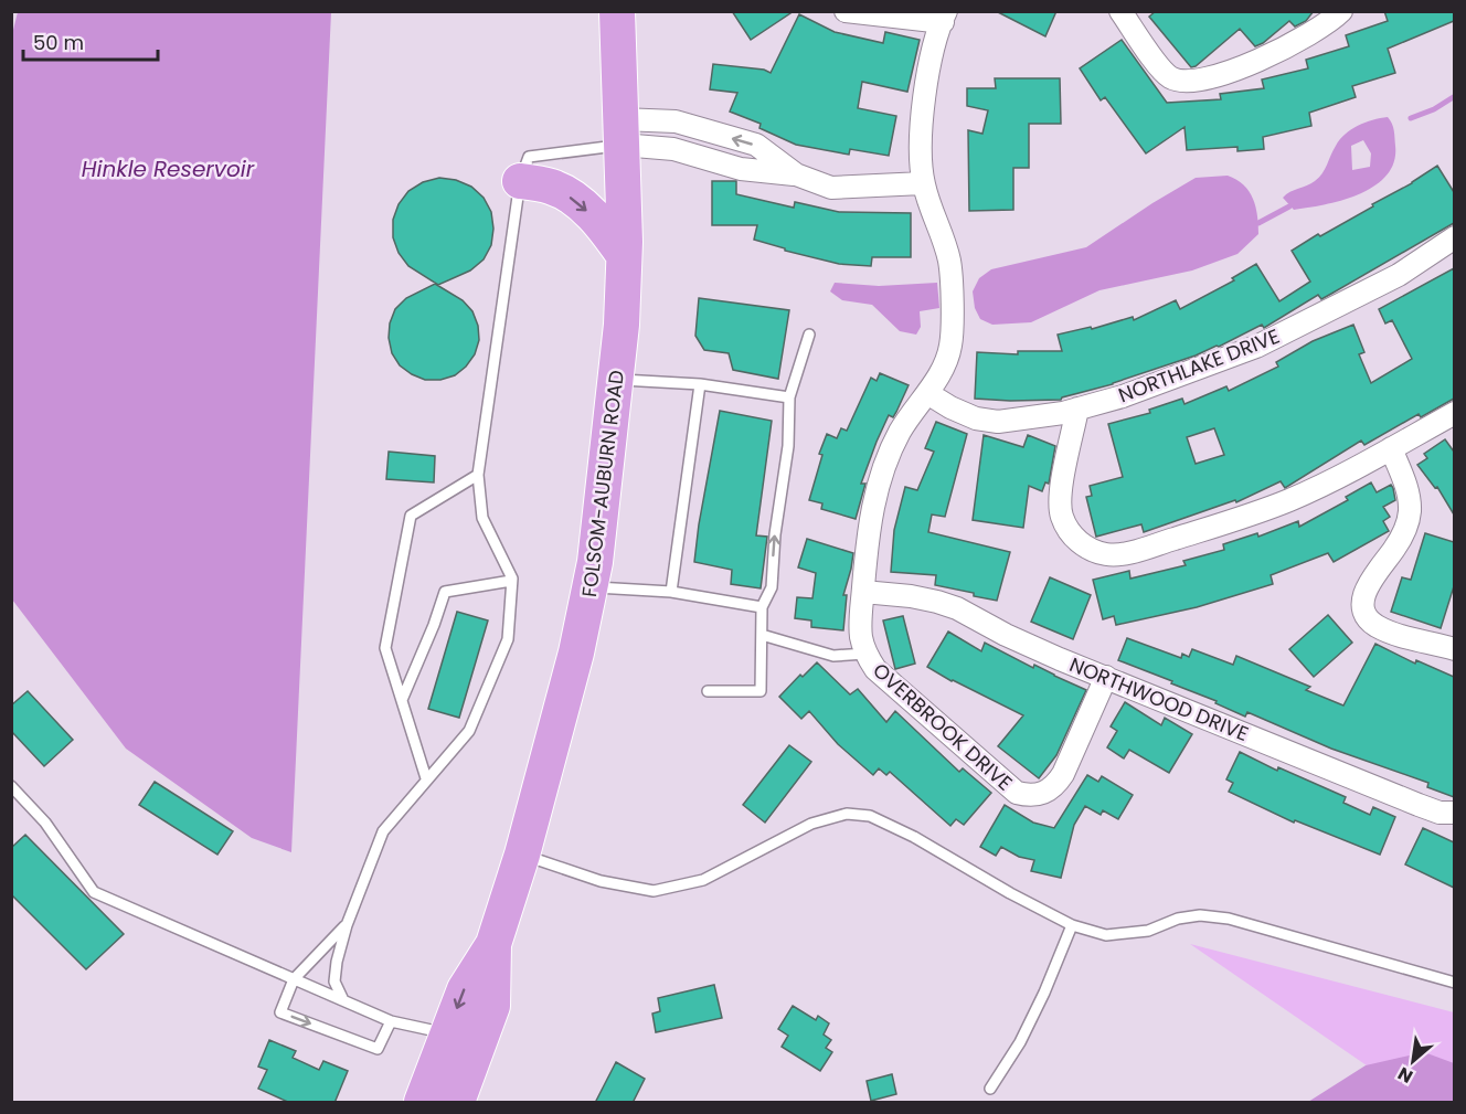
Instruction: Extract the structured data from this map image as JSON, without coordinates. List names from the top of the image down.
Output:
{
  "streets": {
    "main road": ["FOLSOM-AUBURN ROAD"],
    "street": ["NORTHLAKE DRIVE", "NORTHWOOD DRIVE", "OVERBROOK DRIVE"]
  },
  "crossings": [
    ["NORTHLAKE DRIVE", "OVERBROOK DRIVE"],
    ["NORTHWOOD DRIVE", "OVERBROOK DRIVE"]
  ],
  "water": ["Hinkle Reservoir"],
  "scale_bar": "50 m",
  "north": "bottom left"
}
